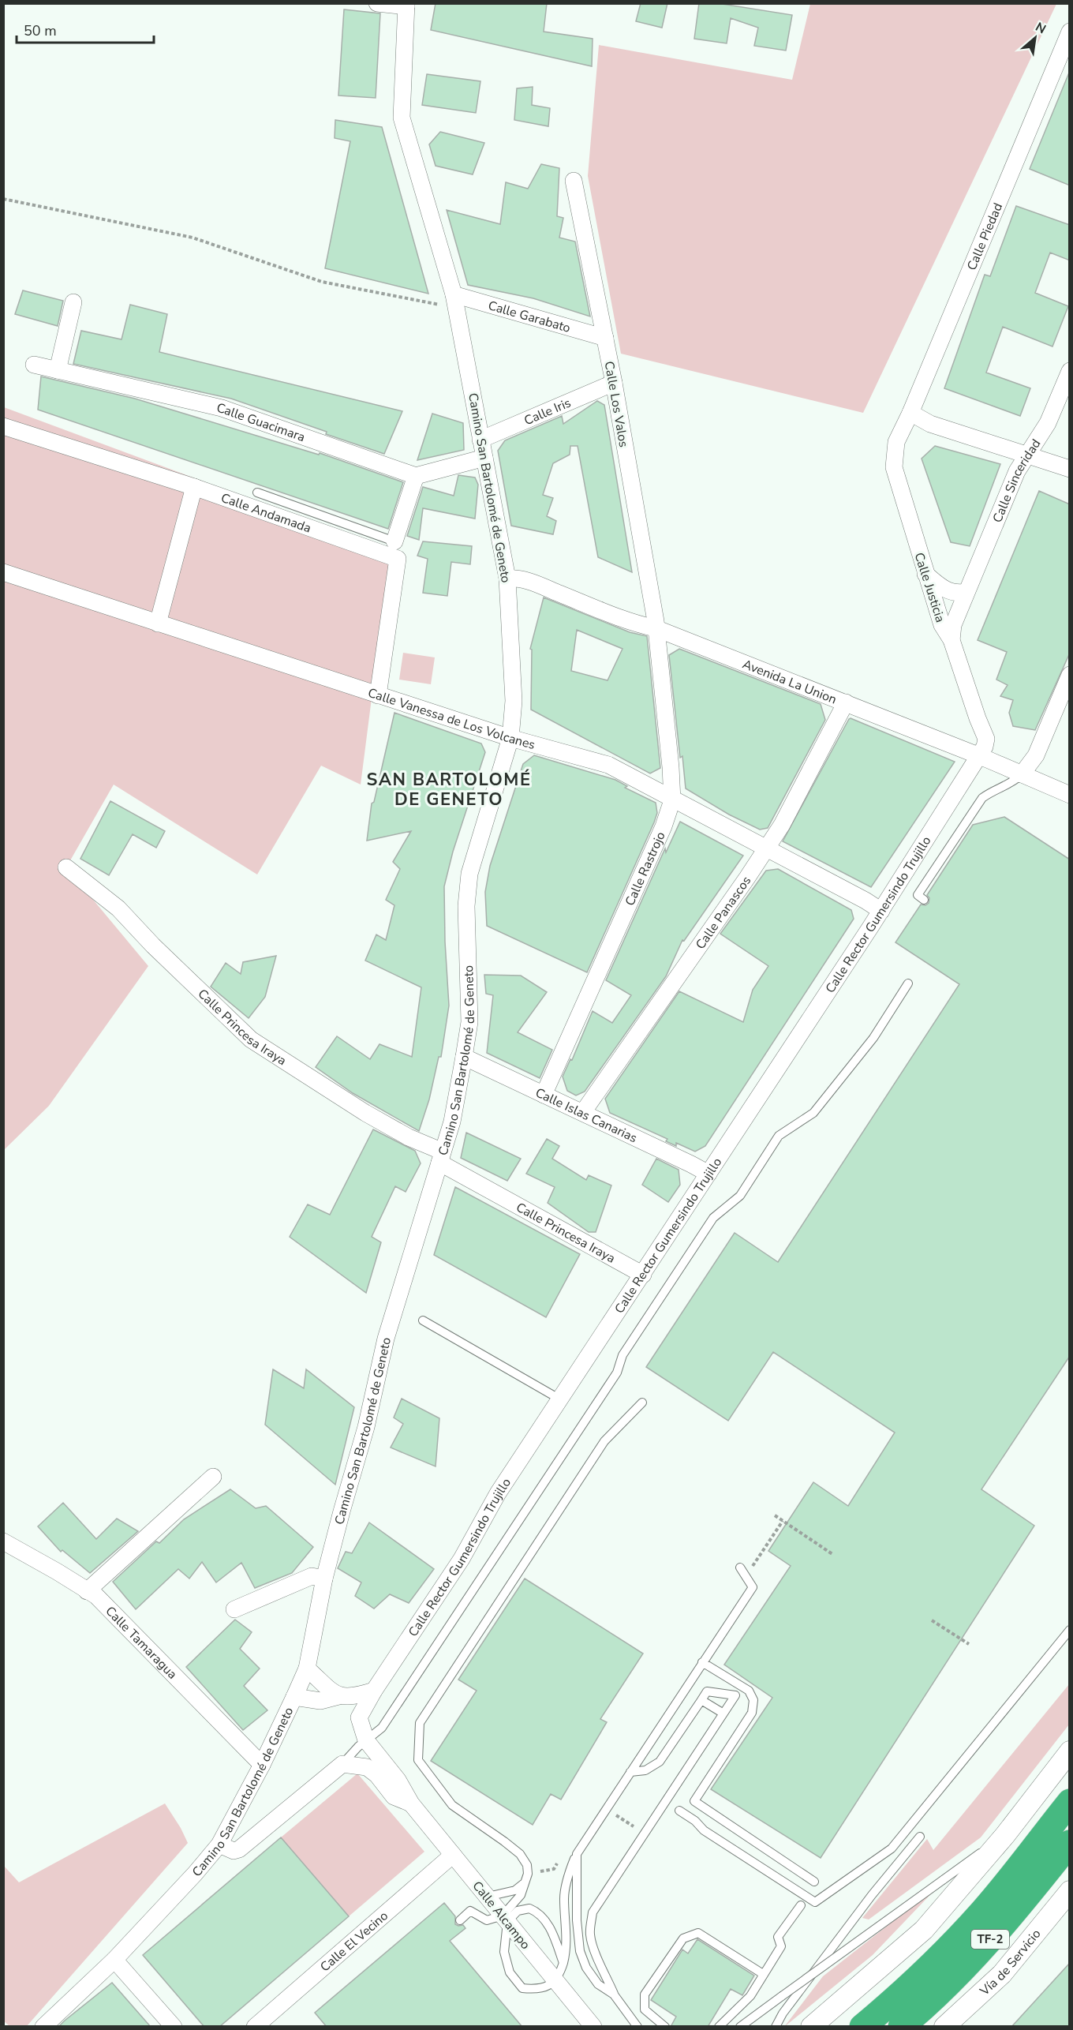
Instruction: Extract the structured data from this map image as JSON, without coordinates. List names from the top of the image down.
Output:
{
  "streets": {
    "highway": ["TF-2"],
    "street": [
      "Calle Piedad",
      "Calle Garabato",
      "Calle Los Valos",
      "Calle Iris",
      "Calle Guacimara",
      "Calle Sinceridad",
      "Camino San Bartolomé de Geneto",
      "Calle Andamada",
      "Calle Justicia",
      "Avenida La Union",
      "Calle Vanessa de Los Volcanes",
      "Calle Rastrojo",
      "Calle Panascos",
      "Calle Rector Gumersindo Trujillo",
      "Calle Princesa Iraya",
      "Calle Islas Canarias",
      "Calle Tamaragua",
      "Calle Alcampo",
      "Calle El Vecino",
      "Vía de Servicio"
    ]
  },
  "crossings": [
    ["Calle Piedad", "Calle Justicia"],
    ["Calle Garabato", "Calle Los Valos"],
    ["Calle Garabato", "Camino San Bartolomé de Geneto"],
    ["Calle Los Valos", "Calle Iris"],
    ["Calle Los Valos", "Avenida La Union"],
    ["Calle Los Valos", "Calle Rastrojo"],
    ["Calle Iris", "Camino San Bartolomé de Geneto"],
    ["Calle Sinceridad", "Calle Justicia"],
    ["Camino San Bartolomé de Geneto", "Avenida La Union"],
    ["Camino San Bartolomé de Geneto", "Calle Vanessa de Los Volcanes"],
    ["Camino San Bartolomé de Geneto", "Calle Princesa Iraya"],
    ["Camino San Bartolomé de Geneto", "Calle Islas Canarias"],
    ["Camino San Bartolomé de Geneto", "Calle Tamaragua"],
    ["Calle Andamada", "Calle Vanessa de Los Volcanes"],
    ["Avenida La Union", "Calle Rastrojo"],
    ["Avenida La Union", "Calle Panascos"],
    ["Avenida La Union", "Calle Rector Gumersindo Trujillo"],
    ["Calle Vanessa de Los Volcanes", "Calle Rastrojo"],
    ["Calle Vanessa de Los Volcanes", "Calle Panascos"],
    ["Calle Vanessa de Los Volcanes", "Calle Rector Gumersindo Trujillo"],
    ["Calle Rastrojo", "Calle Islas Canarias"],
    ["Calle Panascos", "Calle Islas Canarias"],
    ["Calle Rector Gumersindo Trujillo", "Calle Princesa Iraya"],
    ["Calle Rector Gumersindo Trujillo", "Calle Islas Canarias"],
    ["Calle Rector Gumersindo Trujillo", "Calle Alcampo"],
    ["Calle Alcampo", "Calle El Vecino"]
  ],
  "districts": ["SAN BARTOLOMÉ DE GENETO"],
  "scale_bar": "50 m",
  "north": "top right"
}
